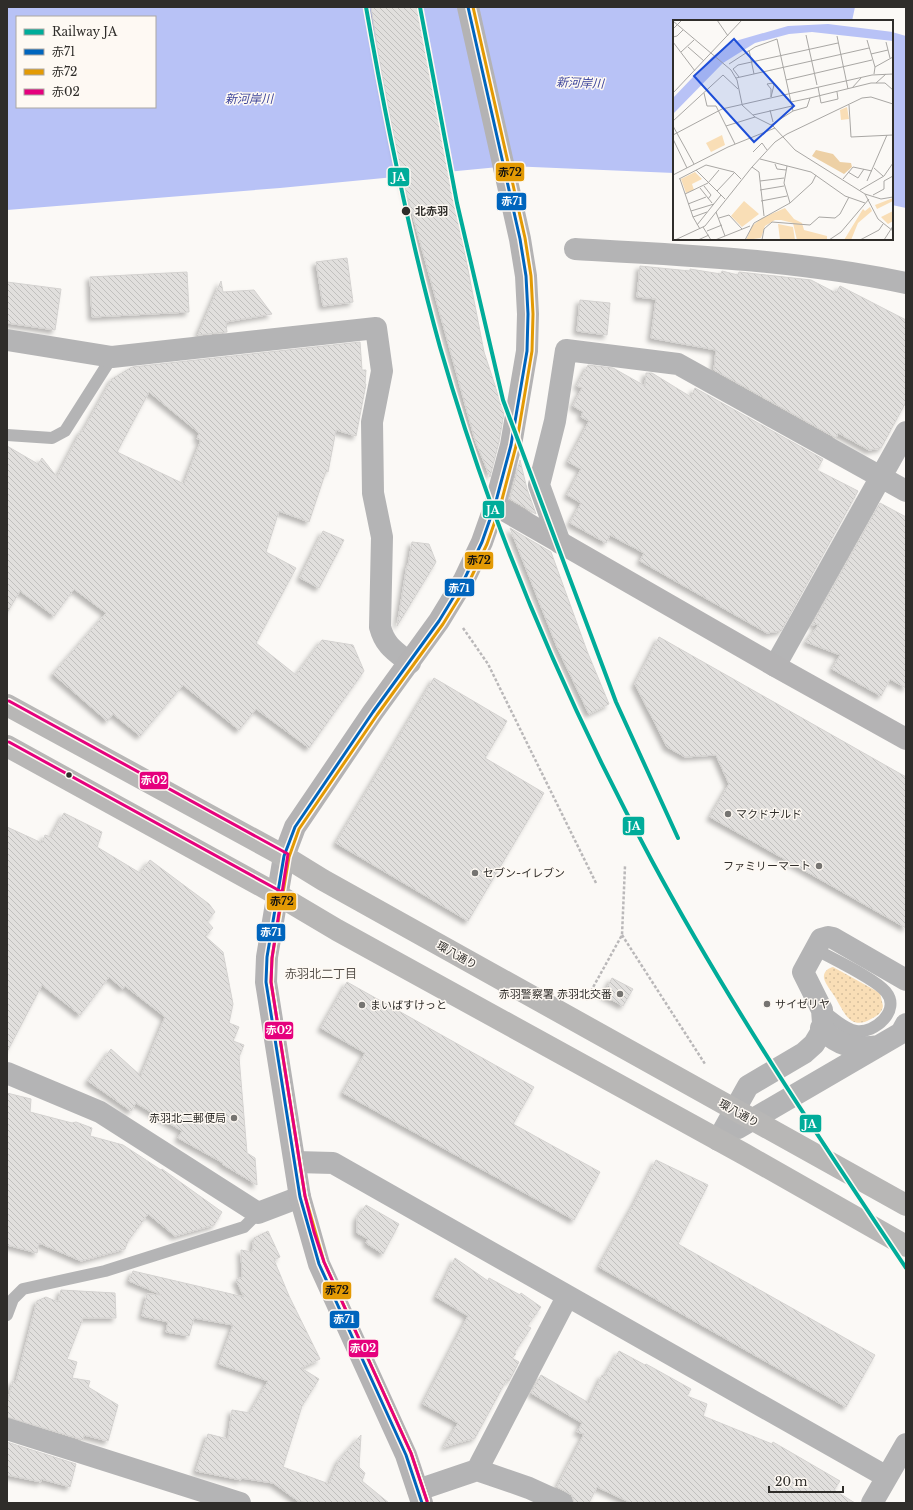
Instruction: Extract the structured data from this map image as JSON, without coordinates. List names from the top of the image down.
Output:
{
  "streets": {
    "main road": ["環八通り"]
  },
  "districts": ["赤羽北二丁目"],
  "water": ["新河岸川"],
  "places": [
    "北赤羽",
    "マクドナルド",
    "ファミリーマート",
    "セブン-イレブン",
    "赤羽警察署 赤羽北交番",
    "サイゼリヤ",
    "まいばすけっと",
    "赤羽北二郵便局"
  ],
  "lines": [
    "rail line JA",
    "transit line 赤71",
    "transit line 赤72",
    "transit line 赤02"
  ],
  "legend": [
    "Railway JA",
    "赤71",
    "赤72",
    "赤02"
  ],
  "scale_bar": "20 m"
}
